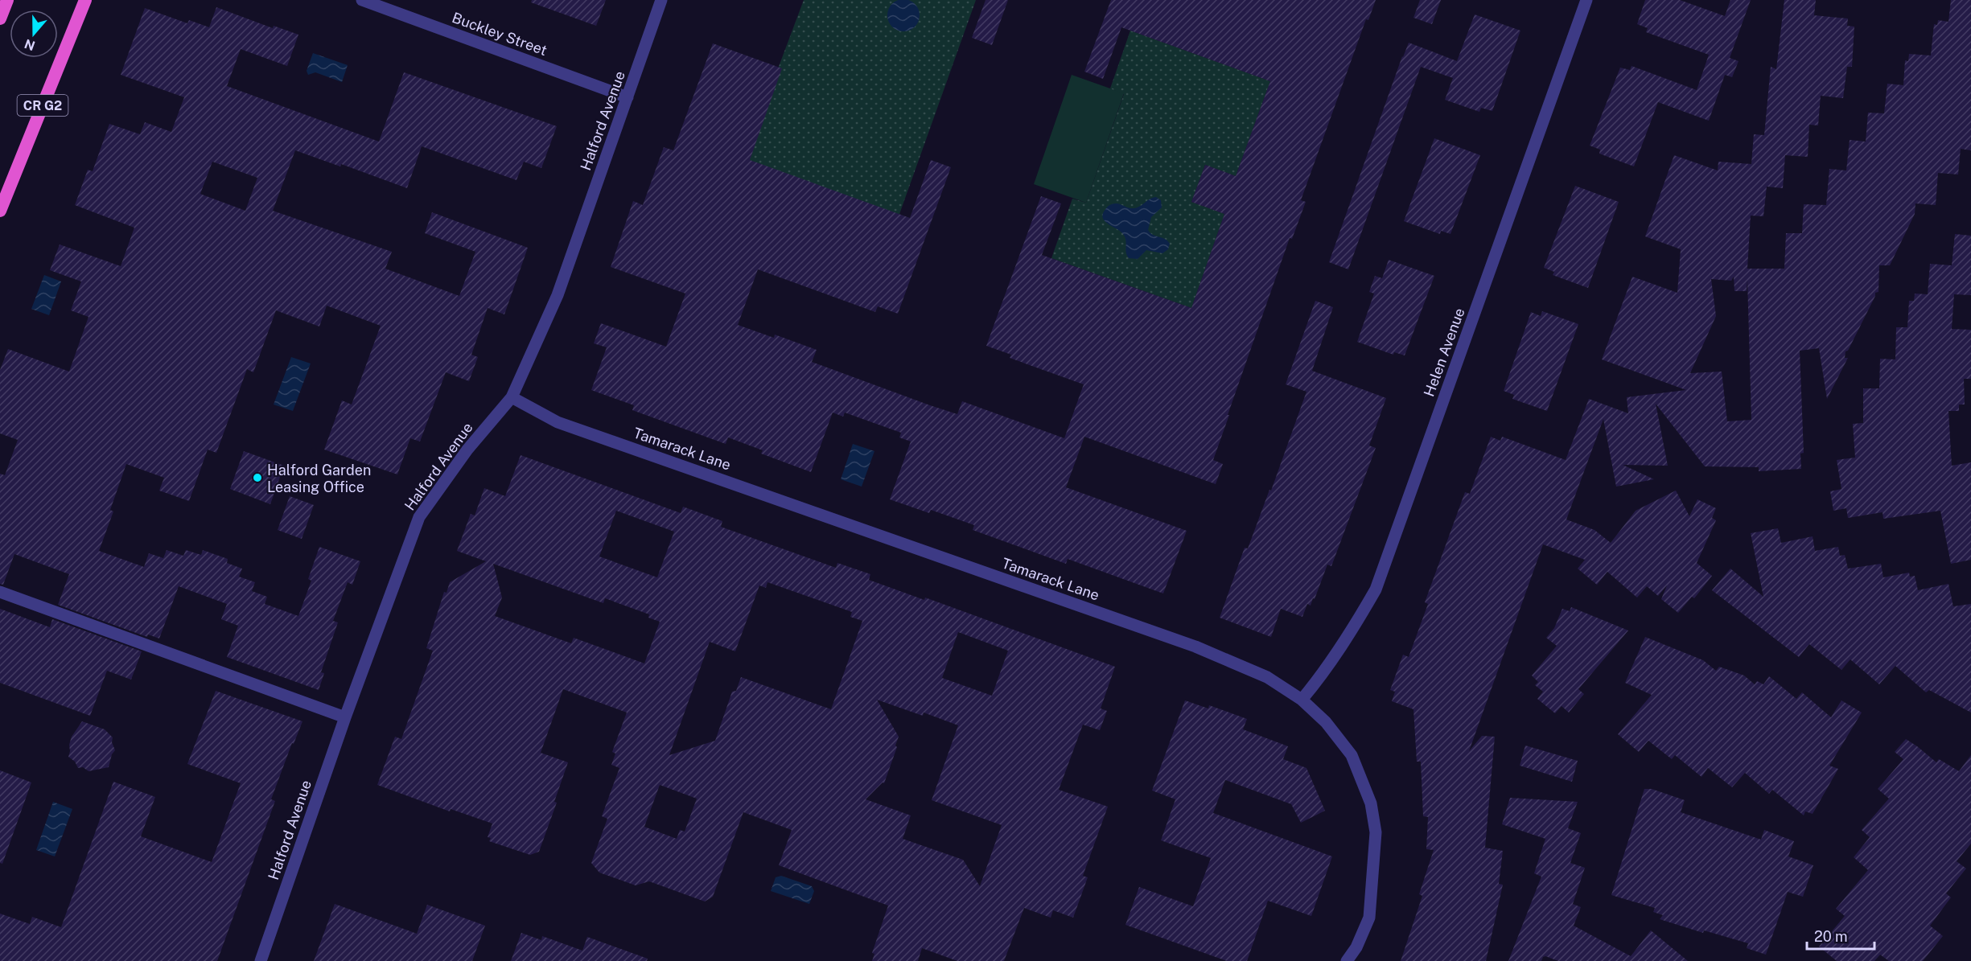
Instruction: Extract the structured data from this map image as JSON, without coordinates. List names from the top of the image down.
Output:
{
  "streets": {
    "highway": ["CR G2"],
    "street": [
      "Buckley Street",
      "Halford Avenue",
      "Helen Avenue",
      "Tamarack Lane"
    ]
  },
  "crossings": [
    ["Buckley Street", "Halford Avenue"],
    ["Halford Avenue", "Tamarack Lane"],
    ["Helen Avenue", "Tamarack Lane"]
  ],
  "places": ["Halford Garden Leasing Office"],
  "scale_bar": "20 m",
  "north": "bottom"
}
